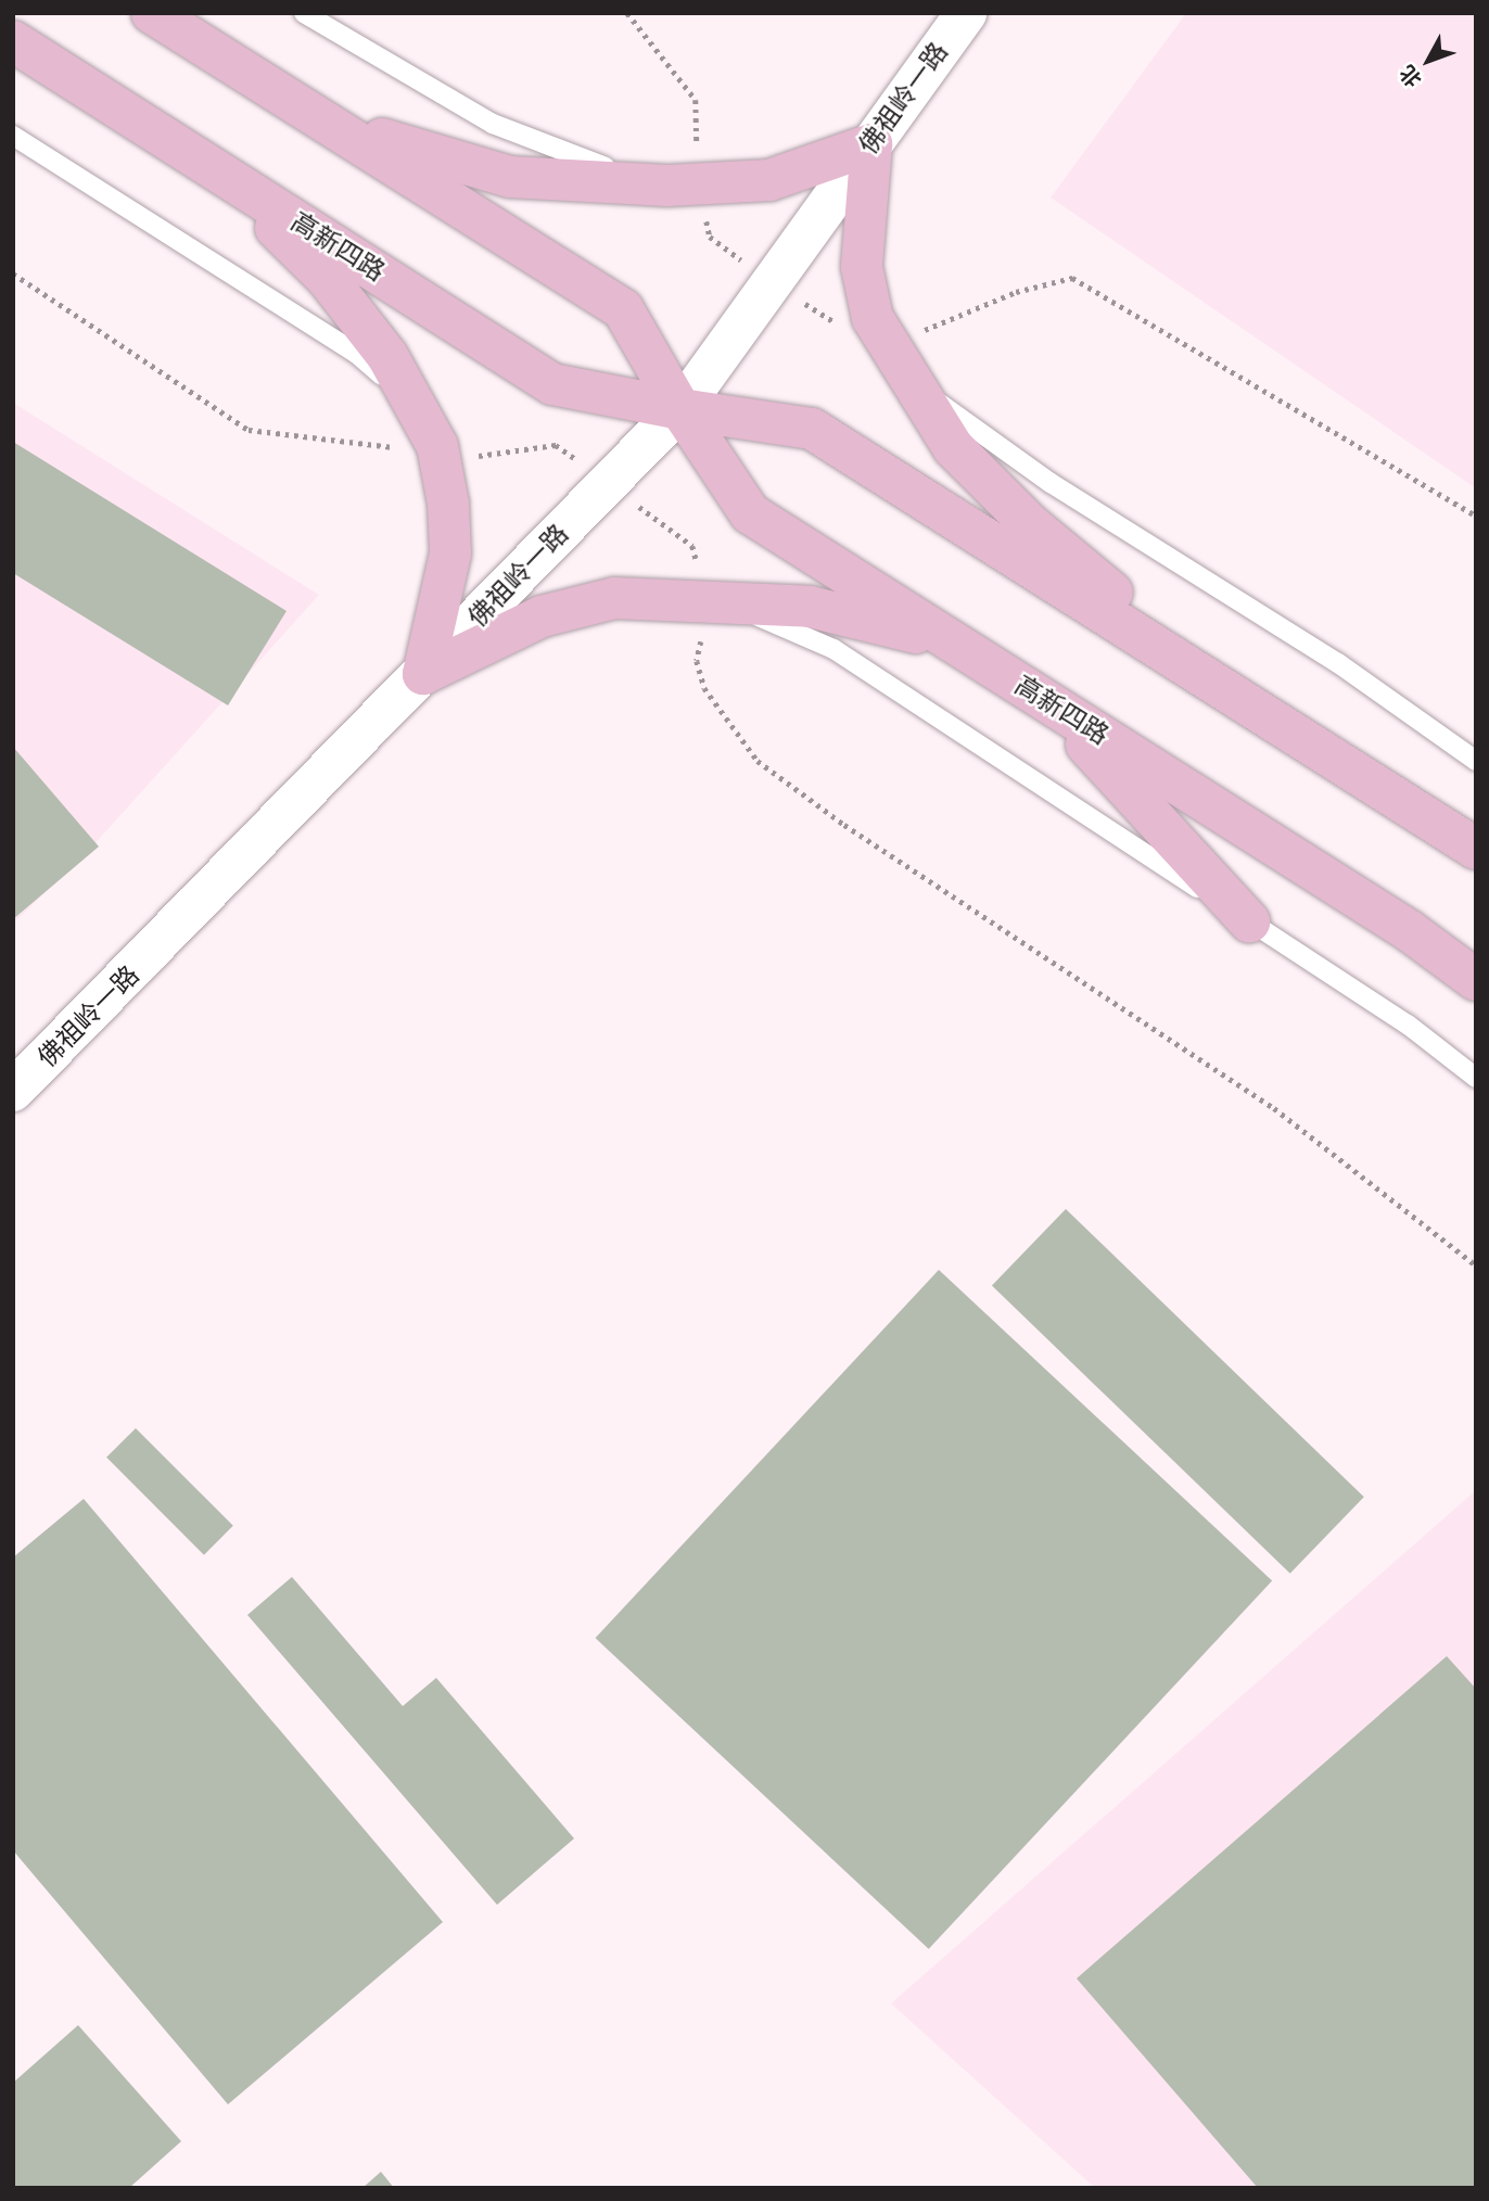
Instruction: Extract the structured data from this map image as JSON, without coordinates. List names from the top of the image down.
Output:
{
  "streets": {
    "main road": ["高新四路"],
    "street": ["佛祖岭一路"]
  },
  "crossings": [
    ["佛祖岭一路", "高新四路"]
  ],
  "north": "bottom left"
}
